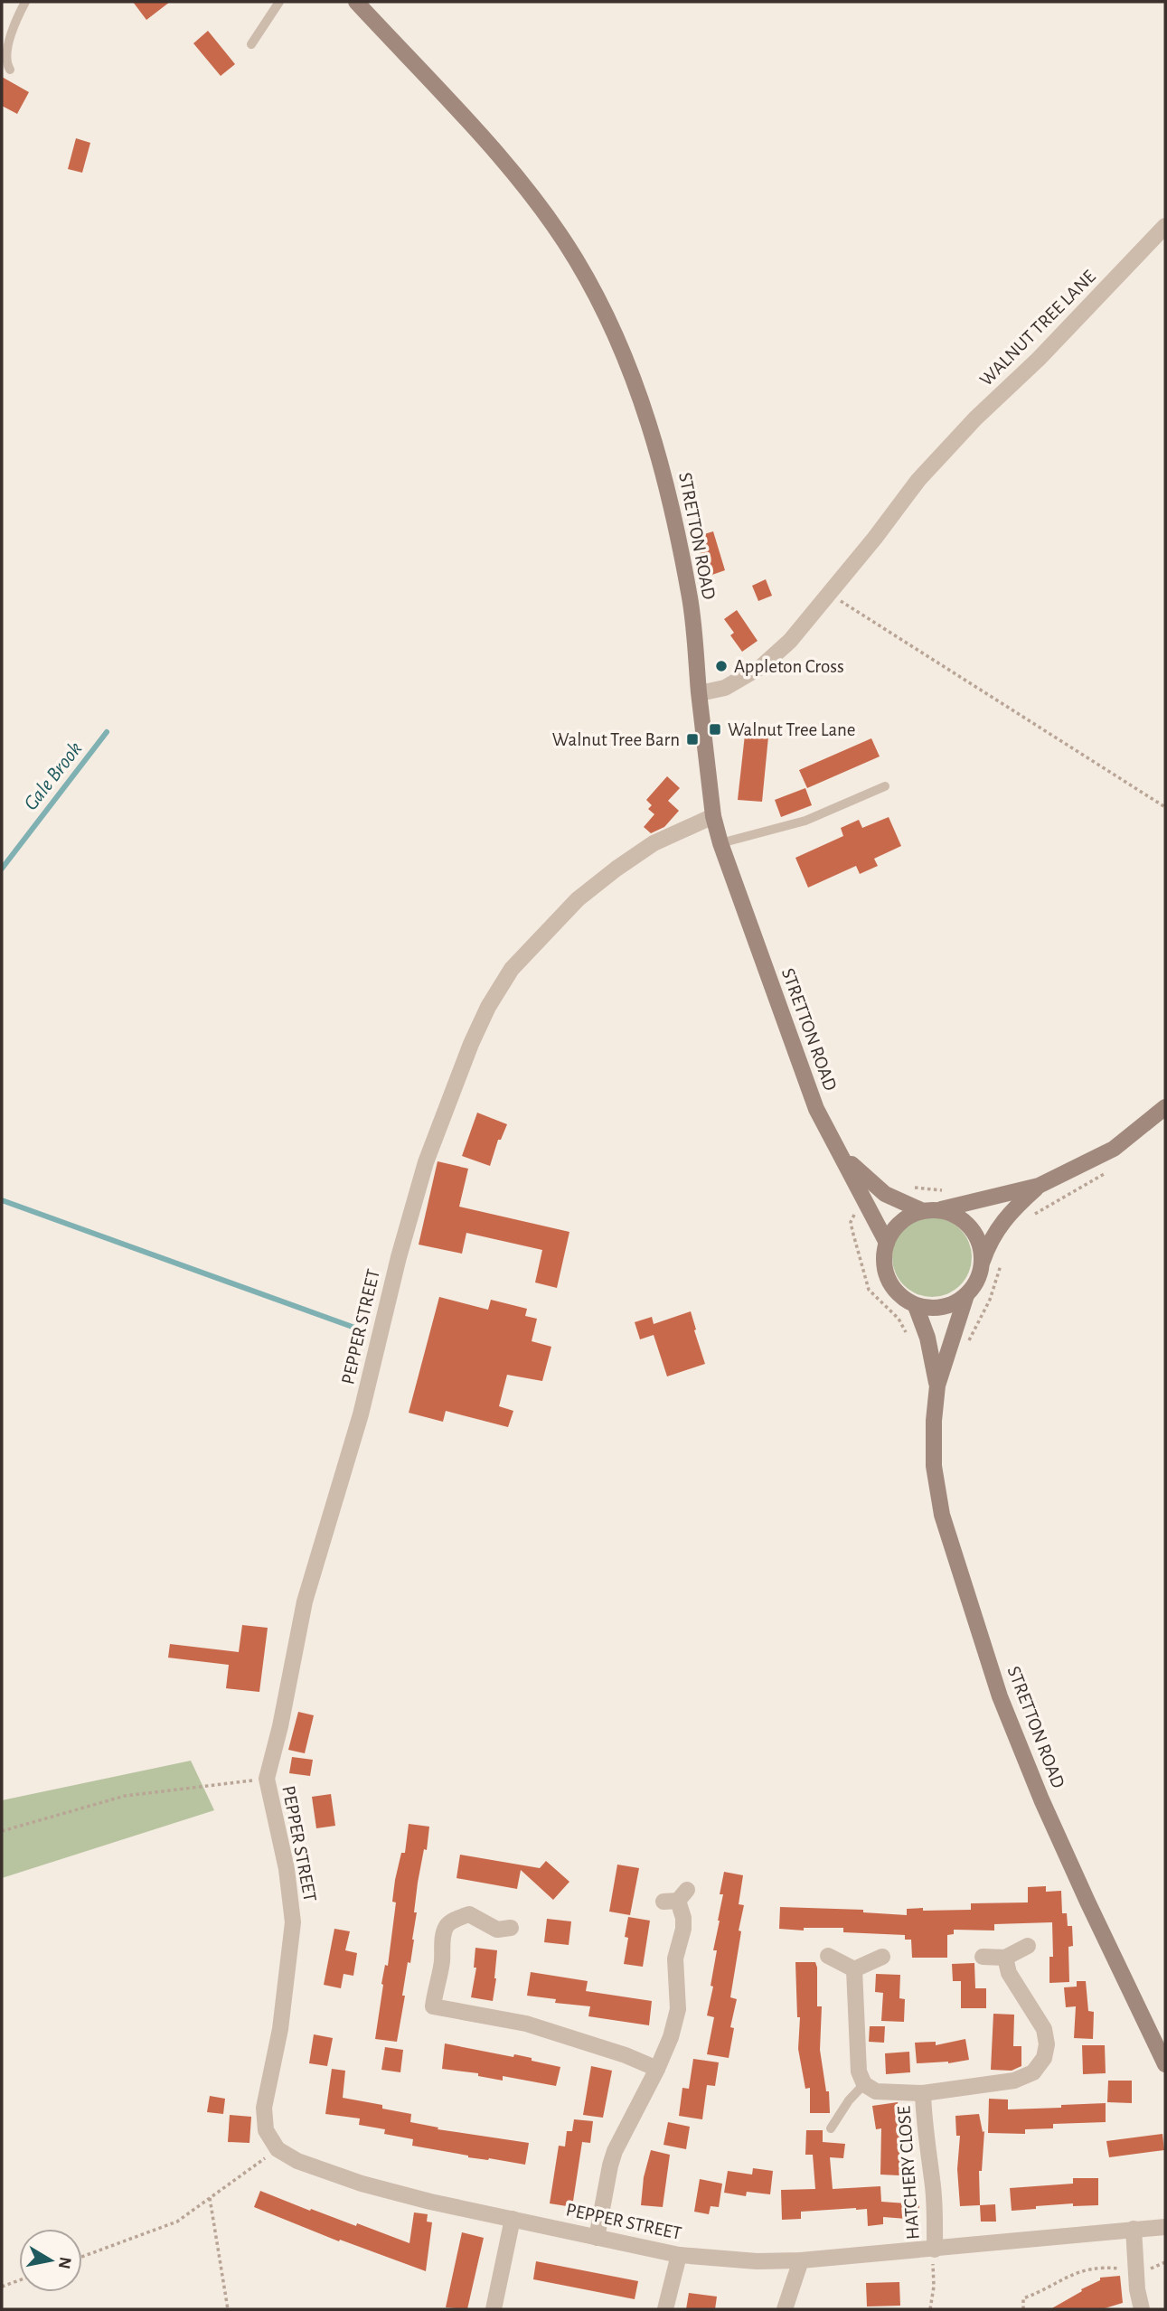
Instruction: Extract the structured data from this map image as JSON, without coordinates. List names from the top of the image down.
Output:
{
  "streets": {
    "main road": ["STRETTON ROAD"],
    "street": ["WALNUT TREE LANE", "PEPPER STREET", "HATCHERY CLOSE"]
  },
  "crossings": [
    ["WALNUT TREE LANE", "STRETTON ROAD"],
    ["STRETTON ROAD", "PEPPER STREET"],
    ["PEPPER STREET", "HATCHERY CLOSE"]
  ],
  "water": ["Gale Brook"],
  "places": {
    "other": ["Appleton Cross"],
    "transit": ["Walnut Tree Lane", "Walnut Tree Barn"]
  },
  "north": "right"
}
